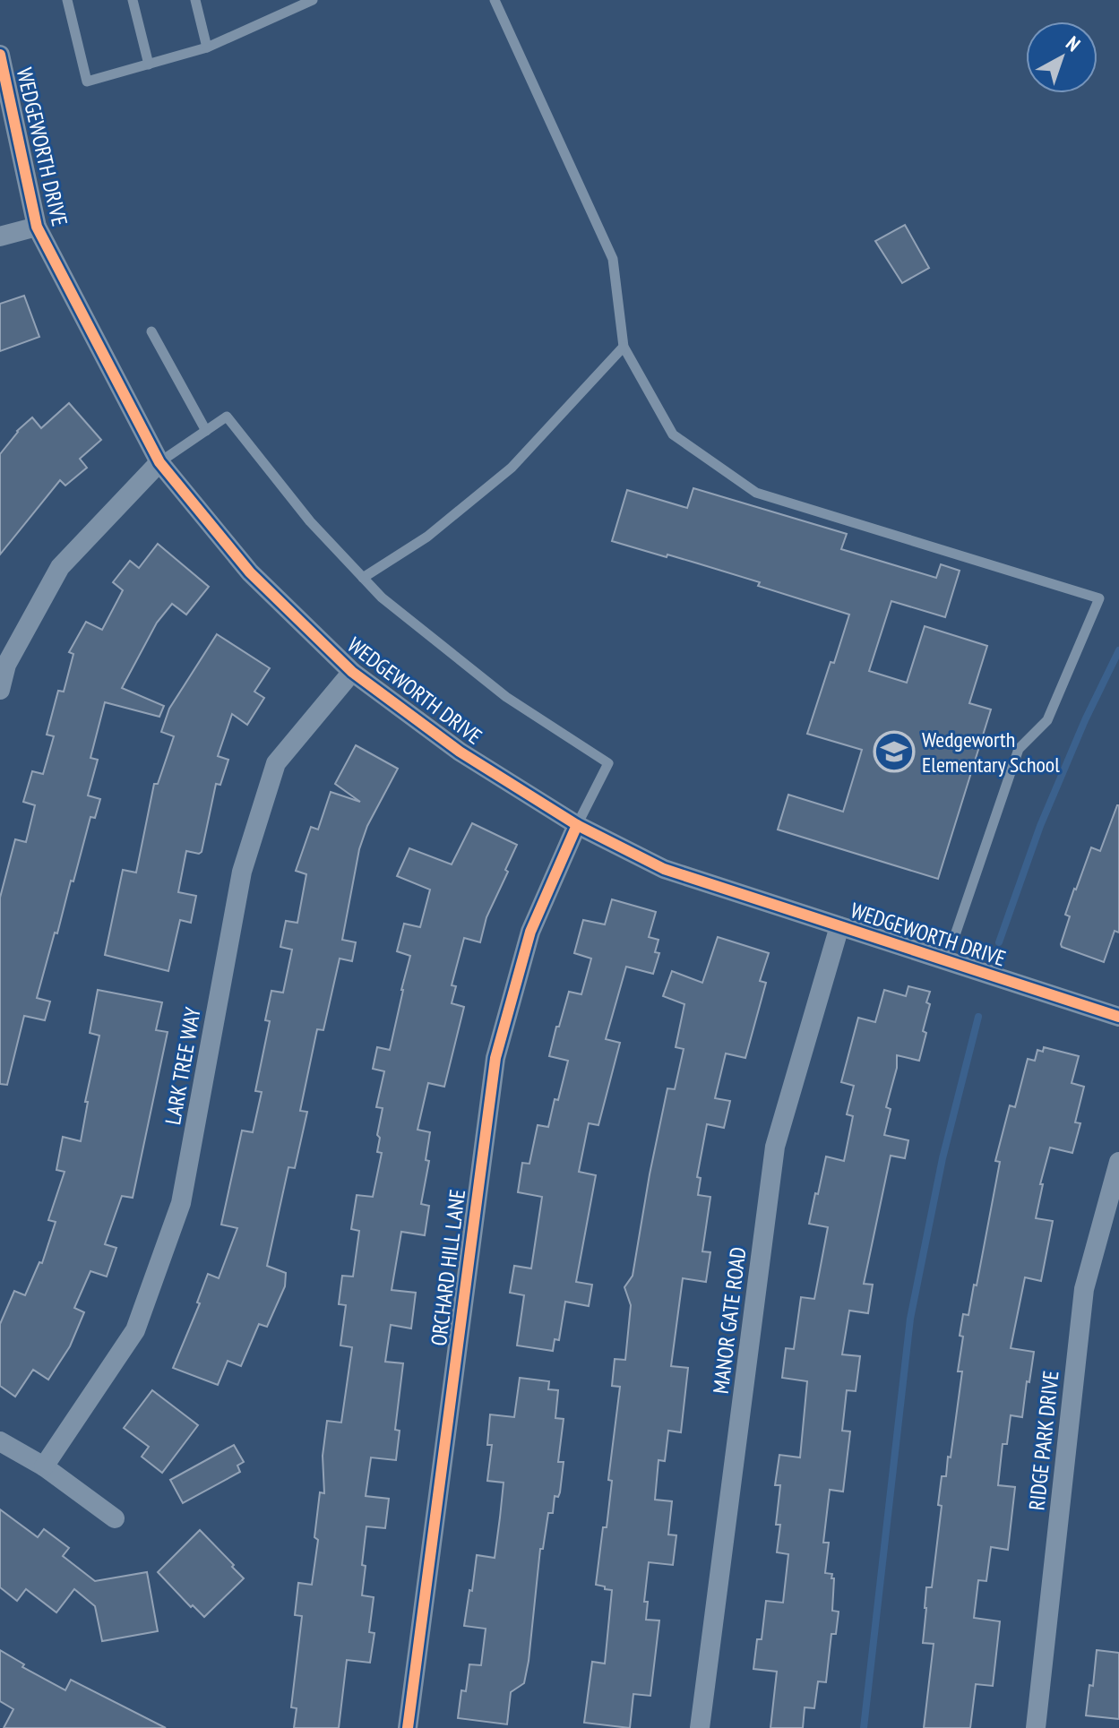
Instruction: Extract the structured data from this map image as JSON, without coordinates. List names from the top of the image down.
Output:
{
  "streets": {
    "street": [
      "WEDGEWORTH DRIVE",
      "LARK TREE WAY",
      "ORCHARD HILL LANE",
      "MANOR GATE ROAD",
      "RIDGE PARK DRIVE"
    ]
  },
  "crossings": [
    ["WEDGEWORTH DRIVE", "LARK TREE WAY"],
    ["WEDGEWORTH DRIVE", "ORCHARD HILL LANE"],
    ["WEDGEWORTH DRIVE", "MANOR GATE ROAD"]
  ],
  "places": {
    "school or university": ["Wedgeworth Elementary School"]
  },
  "north": "top right"
}
